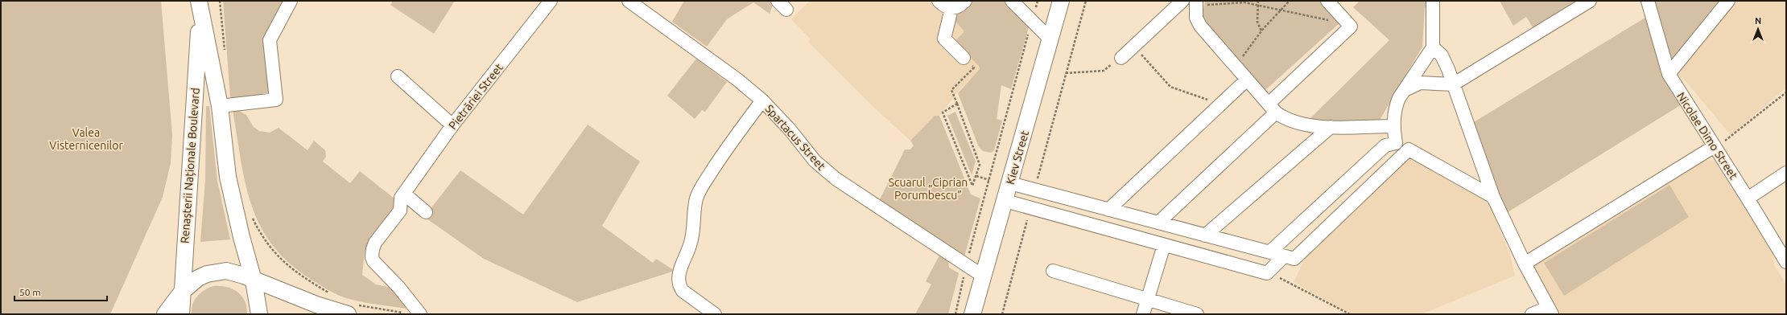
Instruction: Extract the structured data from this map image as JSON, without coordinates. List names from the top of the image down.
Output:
{
  "streets": {
    "main road": ["Kiev Street", "Renașterii Naționale Boulevard"],
    "street": ["Pietrăriei Street", "Nicolae Dimo Street", "Spartacus Street"]
  },
  "crossings": [
    ["Spartacus Street", "Kiev Street"]
  ],
  "parks": ["Valea Visternicenilor", "Scuarul „Ciprian Porumbescu”"],
  "scale_bar": "50 m",
  "north": "top"
}
